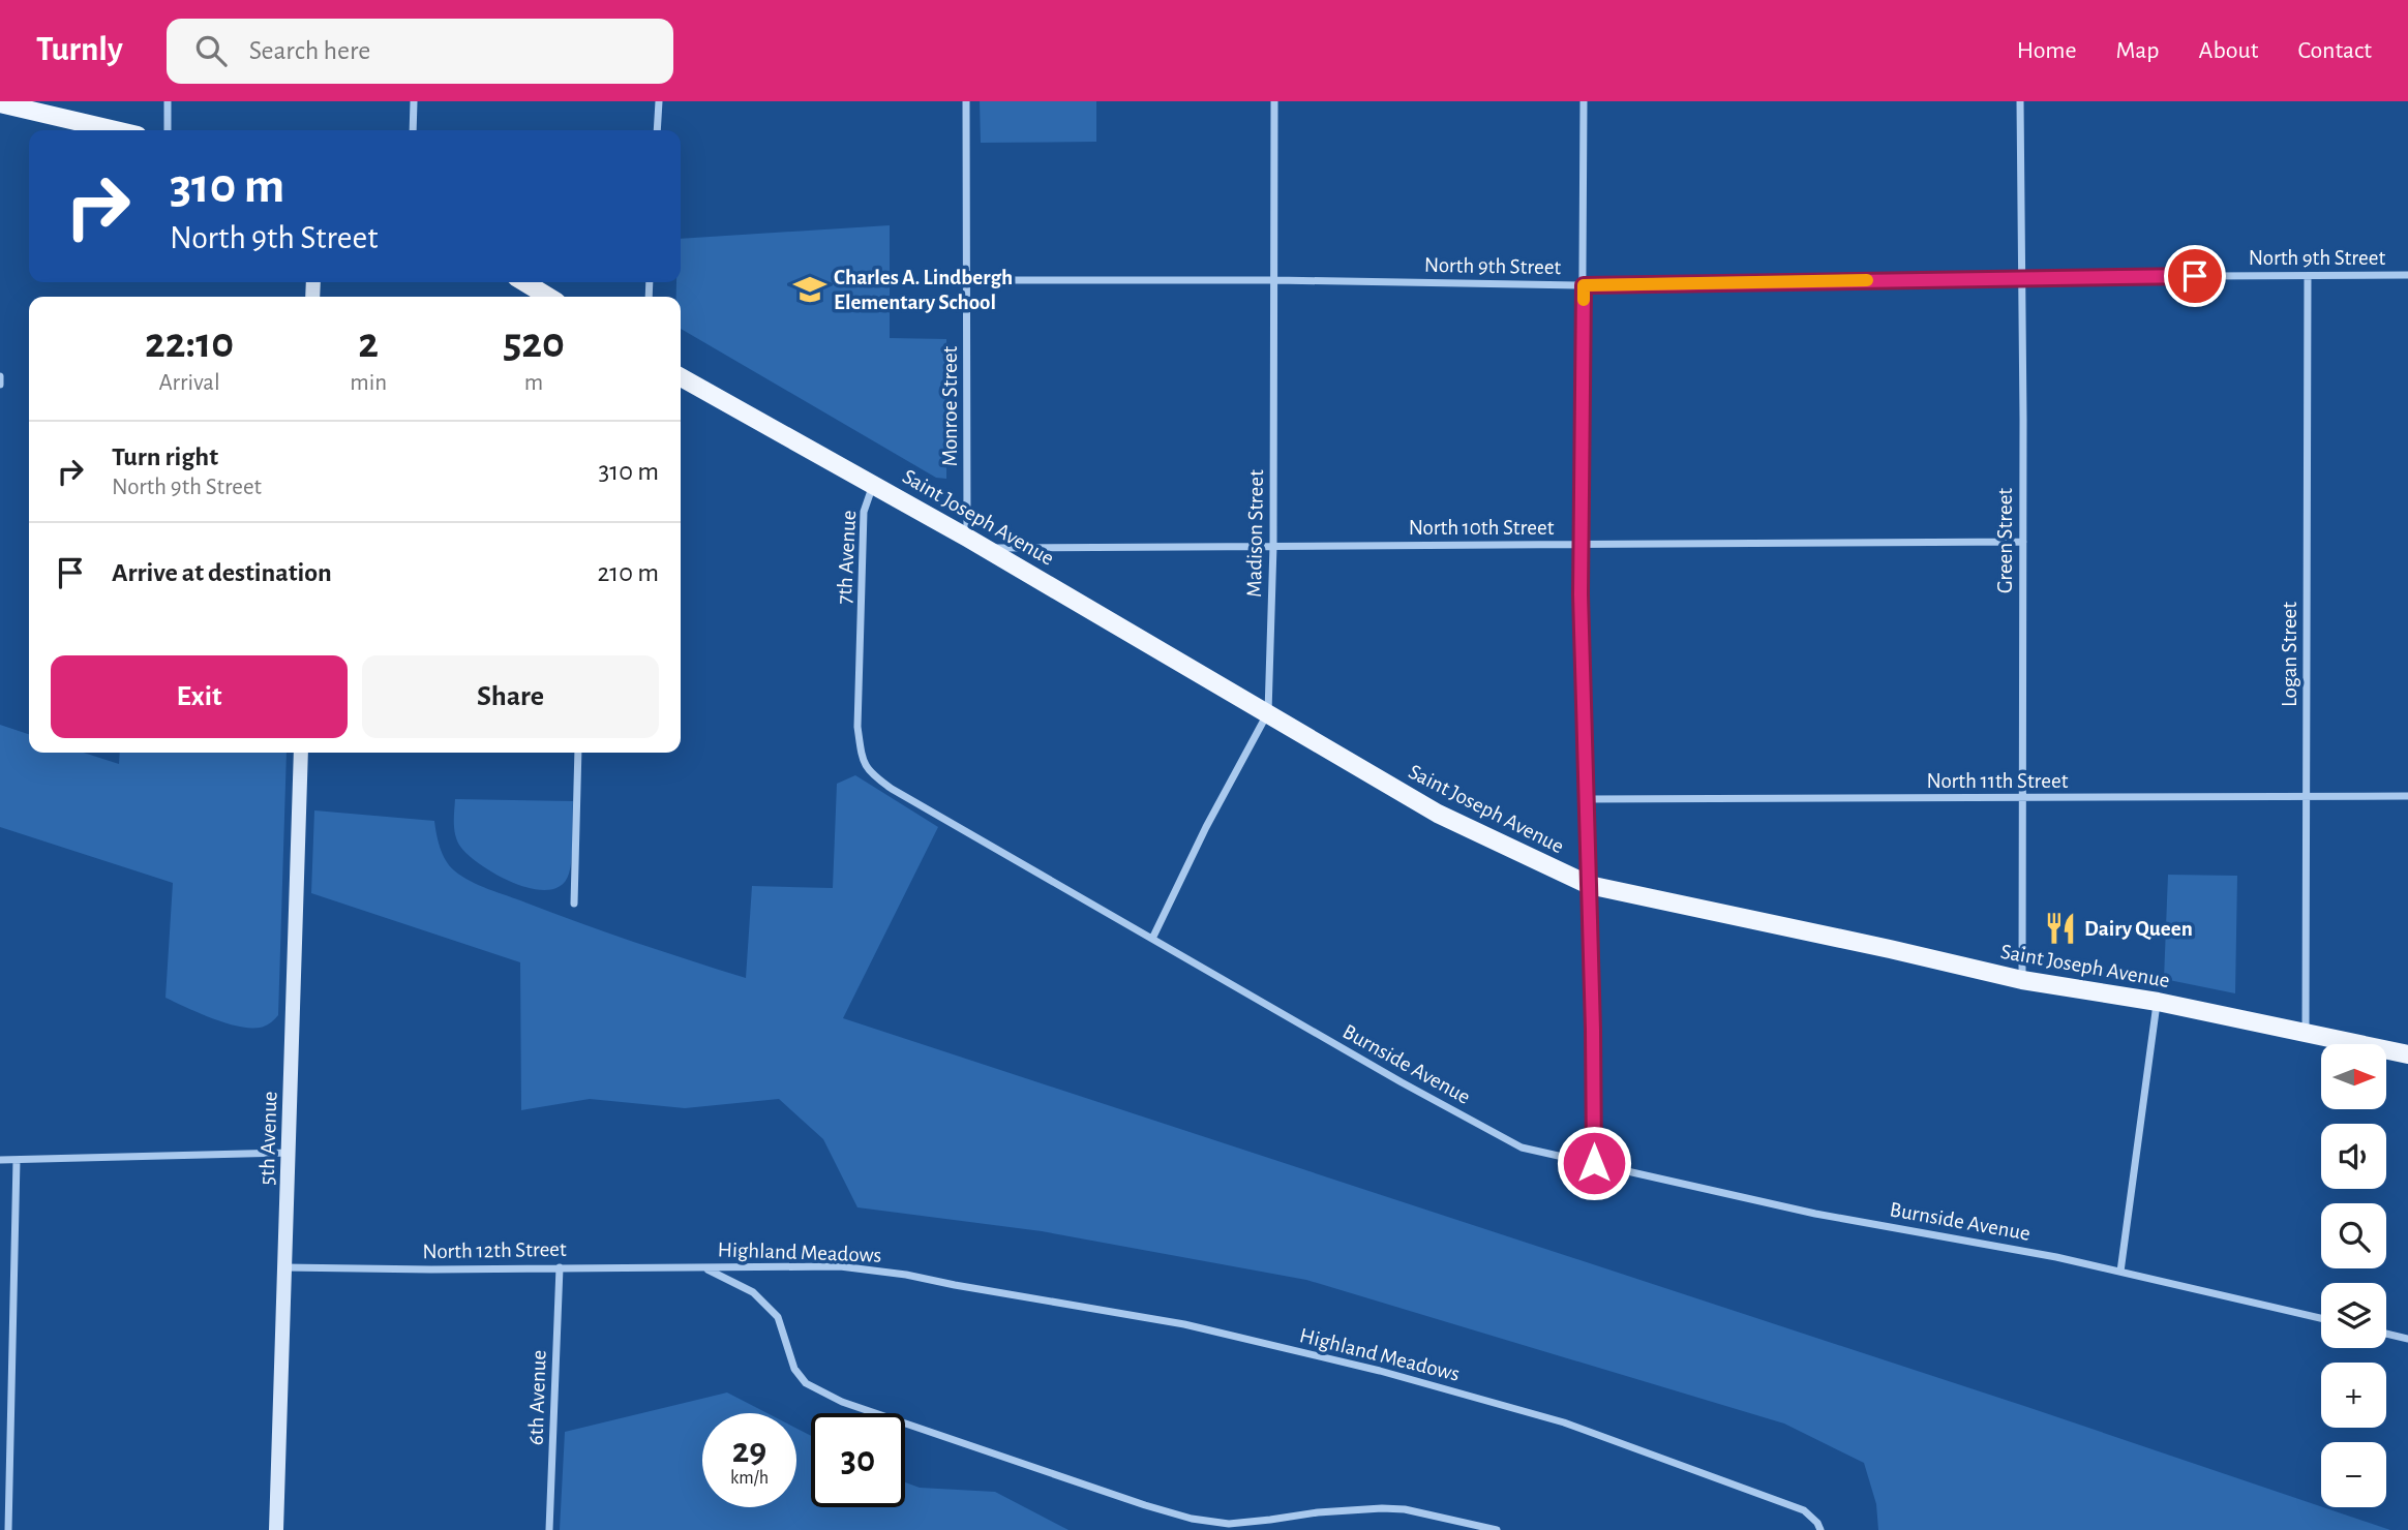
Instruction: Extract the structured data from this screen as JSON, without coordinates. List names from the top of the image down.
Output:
{
  "streets": {
    "main road": ["Saint Joseph Avenue"],
    "street": [
      "North 9th Street",
      "Monroe Street",
      "North 10th Street",
      "Madison Street",
      "Green Street",
      "7th Avenue",
      "Logan Street",
      "North 11th Street",
      "Burnside Avenue",
      "5th Avenue",
      "North 12th Street",
      "Highland Meadows",
      "6th Avenue"
    ]
  },
  "crossings": [
    ["North 9th Street", "Monroe Street"],
    ["North 9th Street", "Madison Street"],
    ["North 9th Street", "Green Street"],
    ["North 9th Street", "Logan Street"],
    ["Monroe Street", "Saint Joseph Avenue"],
    ["Saint Joseph Avenue", "North 10th Street"],
    ["Saint Joseph Avenue", "Madison Street"],
    ["Saint Joseph Avenue", "Green Street"],
    ["Saint Joseph Avenue", "7th Avenue"],
    ["Saint Joseph Avenue", "Logan Street"],
    ["North 10th Street", "Madison Street"],
    ["North 10th Street", "Green Street"],
    ["Madison Street", "Burnside Avenue"],
    ["Green Street", "North 11th Street"],
    ["7th Avenue", "Burnside Avenue"],
    ["Logan Street", "North 11th Street"],
    ["5th Avenue", "North 12th Street"],
    ["North 12th Street", "Highland Meadows"],
    ["North 12th Street", "6th Avenue"]
  ],
  "places": {
    "school or university": ["Charles A. Lindbergh Elementary School"],
    "restaurant": ["Dairy Queen"]
  },
  "north": "right",
  "page": {
    "header": "Turnly",
    "search": "Search here",
    "nav": [
      "Home",
      "Map",
      "About",
      "Contact"
    ],
    "turn": ["310 m", "North 9th Street"],
    "eta": [
      "22:10",
      "Arrival",
      "2",
      "min",
      "520",
      "m"
    ],
    "list": [
      {
        "name": "Turn right",
        "note": "North 9th Street",
        "value": "310 m"
      },
      {
        "name": "Arrive at destination",
        "value": "210 m"
      }
    ],
    "buttons": ["Exit", "Share"],
    "map_buttons": ["+", "−"],
    "speed": "29 km/h",
    "limit": "30"
  }
}
